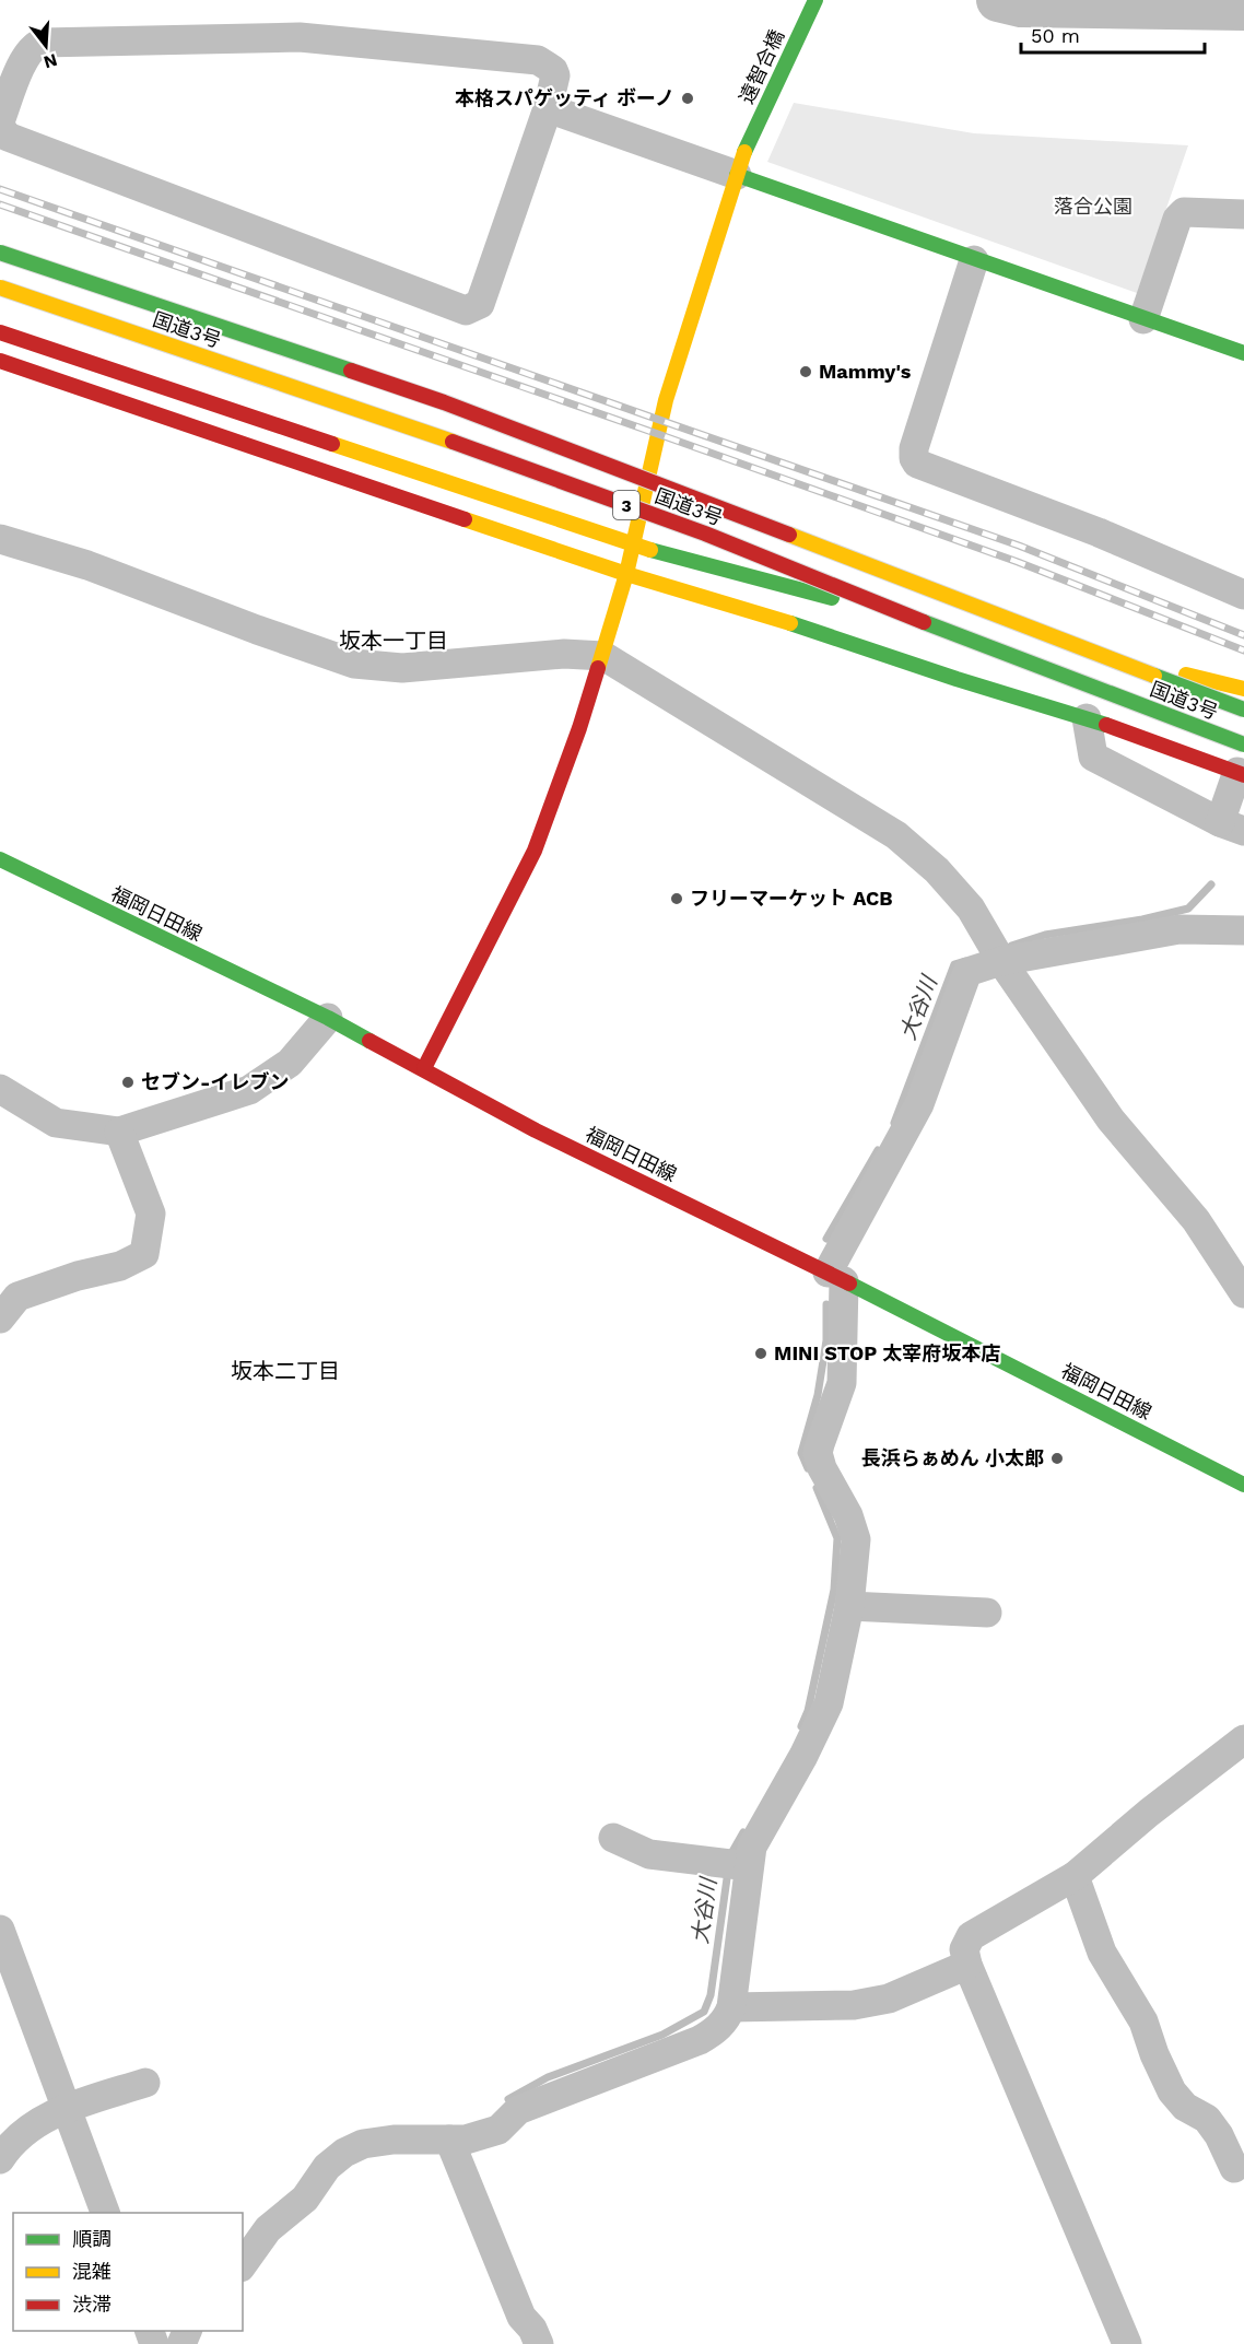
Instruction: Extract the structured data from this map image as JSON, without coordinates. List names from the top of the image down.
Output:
{
  "streets": {
    "main road": [
      "遠智合橋",
      "国道3号",
      "3",
      "福岡日田線"
    ]
  },
  "crossings": [
    ["遠智合橋", "3"],
    ["遠智合橋", "福岡日田線"]
  ],
  "districts": ["坂本一丁目", "坂本二丁目"],
  "water": ["大谷川"],
  "parks": ["落合公園"],
  "places": [
    "本格スパゲッティ ボーノ",
    "Mammy's",
    "フリーマーケット ACB",
    "セブン-イレブン",
    "MINI STOP 太宰府坂本店",
    "長浜らぁめん 小太郎"
  ],
  "legend": ["順調", "混雑", "渋滞"],
  "scale_bar": "50 m",
  "north": "bottom"
}
